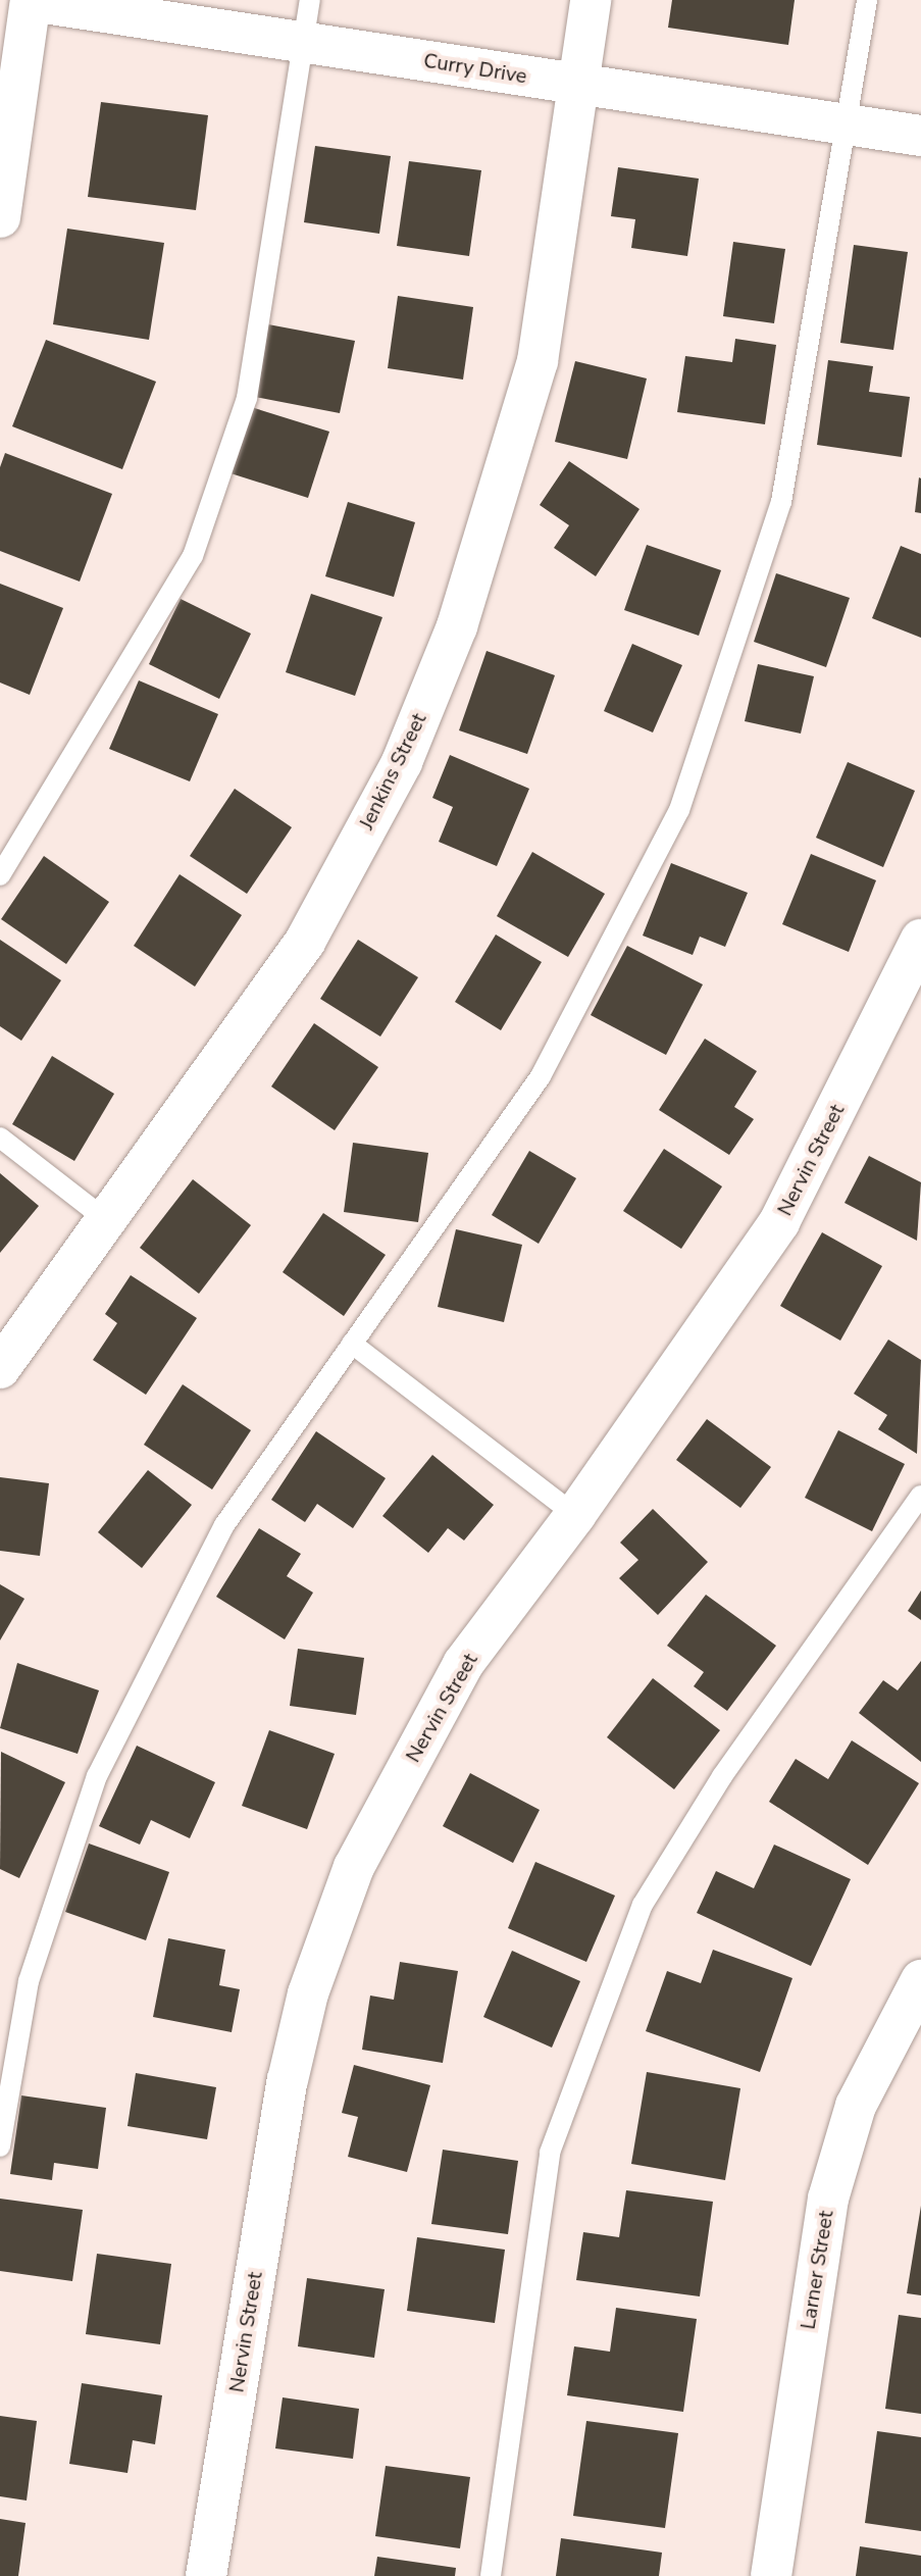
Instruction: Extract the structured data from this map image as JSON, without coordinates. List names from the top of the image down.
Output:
{
  "streets": {
    "street": [
      "Curry Drive",
      "Jenkins Street",
      "Nervin Street",
      "Larner Street"
    ]
  },
  "crossings": [
    ["Curry Drive", "Jenkins Street"]
  ]
}
